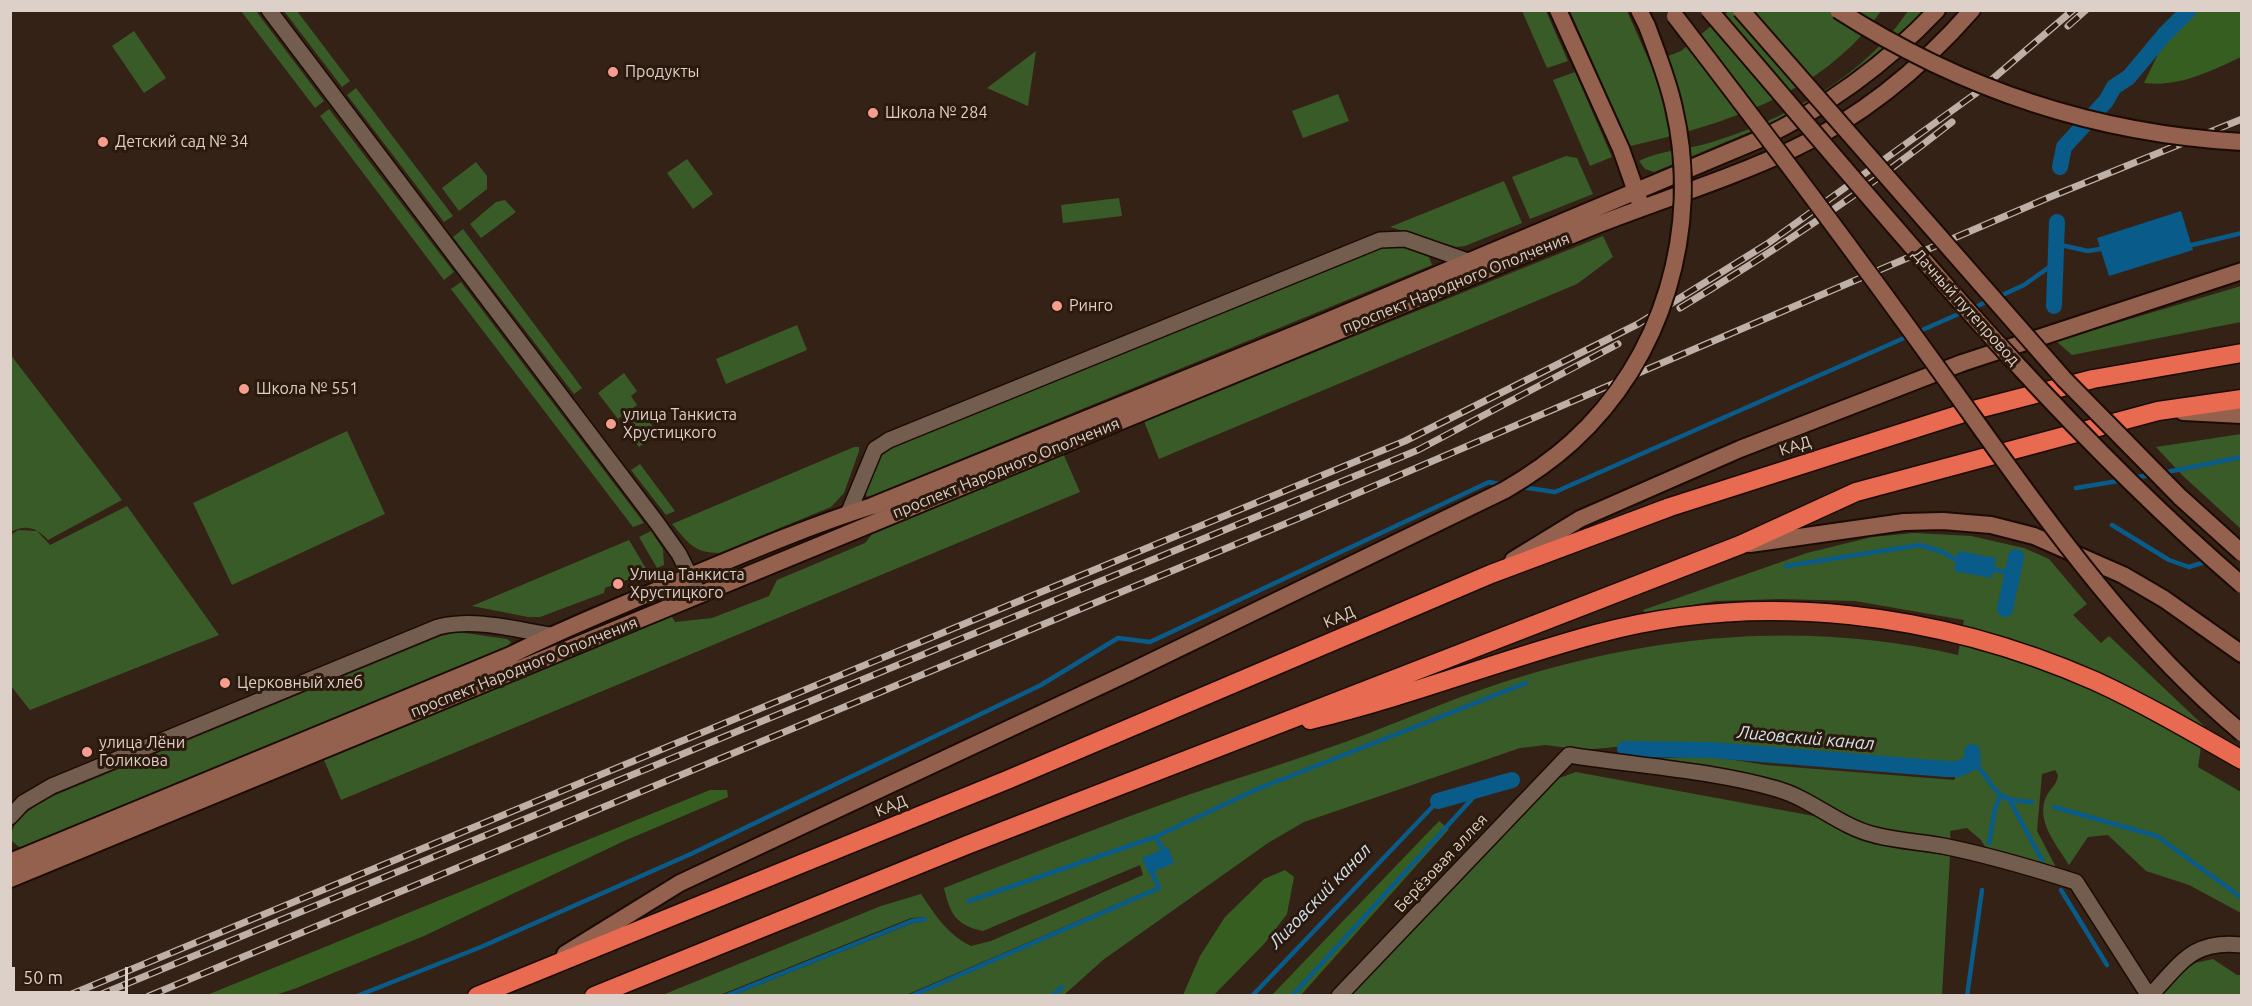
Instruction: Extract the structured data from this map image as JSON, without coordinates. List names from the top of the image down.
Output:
{
  "streets": {
    "highway": ["КАД"],
    "main road": ["проспект Народного Ополчения", "Дачный путепровод"],
    "street": ["Берёзовая аллея"]
  },
  "water": ["Лиговский канал"],
  "places": [
    "Продукты",
    "Школа № 284",
    "Детский сад № 34",
    "Ринго",
    "Школа № 551",
    "улица Танкиста Хрустицкого",
    "Улица Танкиста Хрустицкого",
    "Церковный хлеб",
    "улица Лёни Голикова"
  ],
  "scale_bar": "50 m"
}
